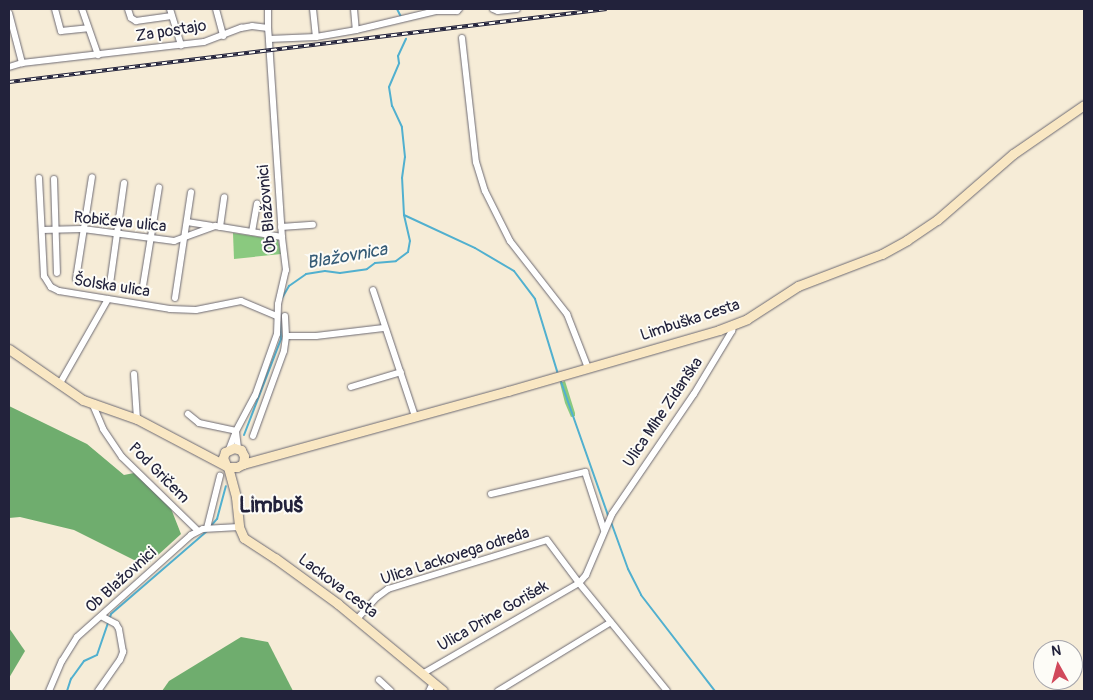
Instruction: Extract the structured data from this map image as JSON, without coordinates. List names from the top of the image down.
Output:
{
  "streets": {
    "main road": ["Limbuška cesta", "Lackova cesta"],
    "street": [
      "Za postajo",
      "Ob Blažovnici",
      "Robičeva ulica",
      "Šolska ulica",
      "Ulica Mihe Zidanška",
      "Pod Gričem",
      "Ulica Lackovega odreda",
      "Ulica Drine Gorišek"
    ]
  },
  "crossings": [
    ["Ob Blažovnici", "Robičeva ulica"],
    ["Ob Blažovnici", "Šolska ulica"],
    ["Ob Blažovnici", "Pod Gričem"],
    ["Robičeva ulica", "Šolska ulica"],
    ["Limbuška cesta", "Ulica Mihe Zidanška"],
    ["Ulica Mihe Zidanška", "Ulica Lackovega odreda"],
    ["Ulica Mihe Zidanška", "Ulica Drine Gorišek"],
    ["Ulica Lackovega odreda", "Lackova cesta"],
    ["Ulica Lackovega odreda", "Ulica Drine Gorišek"],
    ["Lackova cesta", "Ulica Drine Gorišek"]
  ],
  "districts": ["Limbuš"],
  "water": ["Blažovnica"],
  "north": "top"
}
